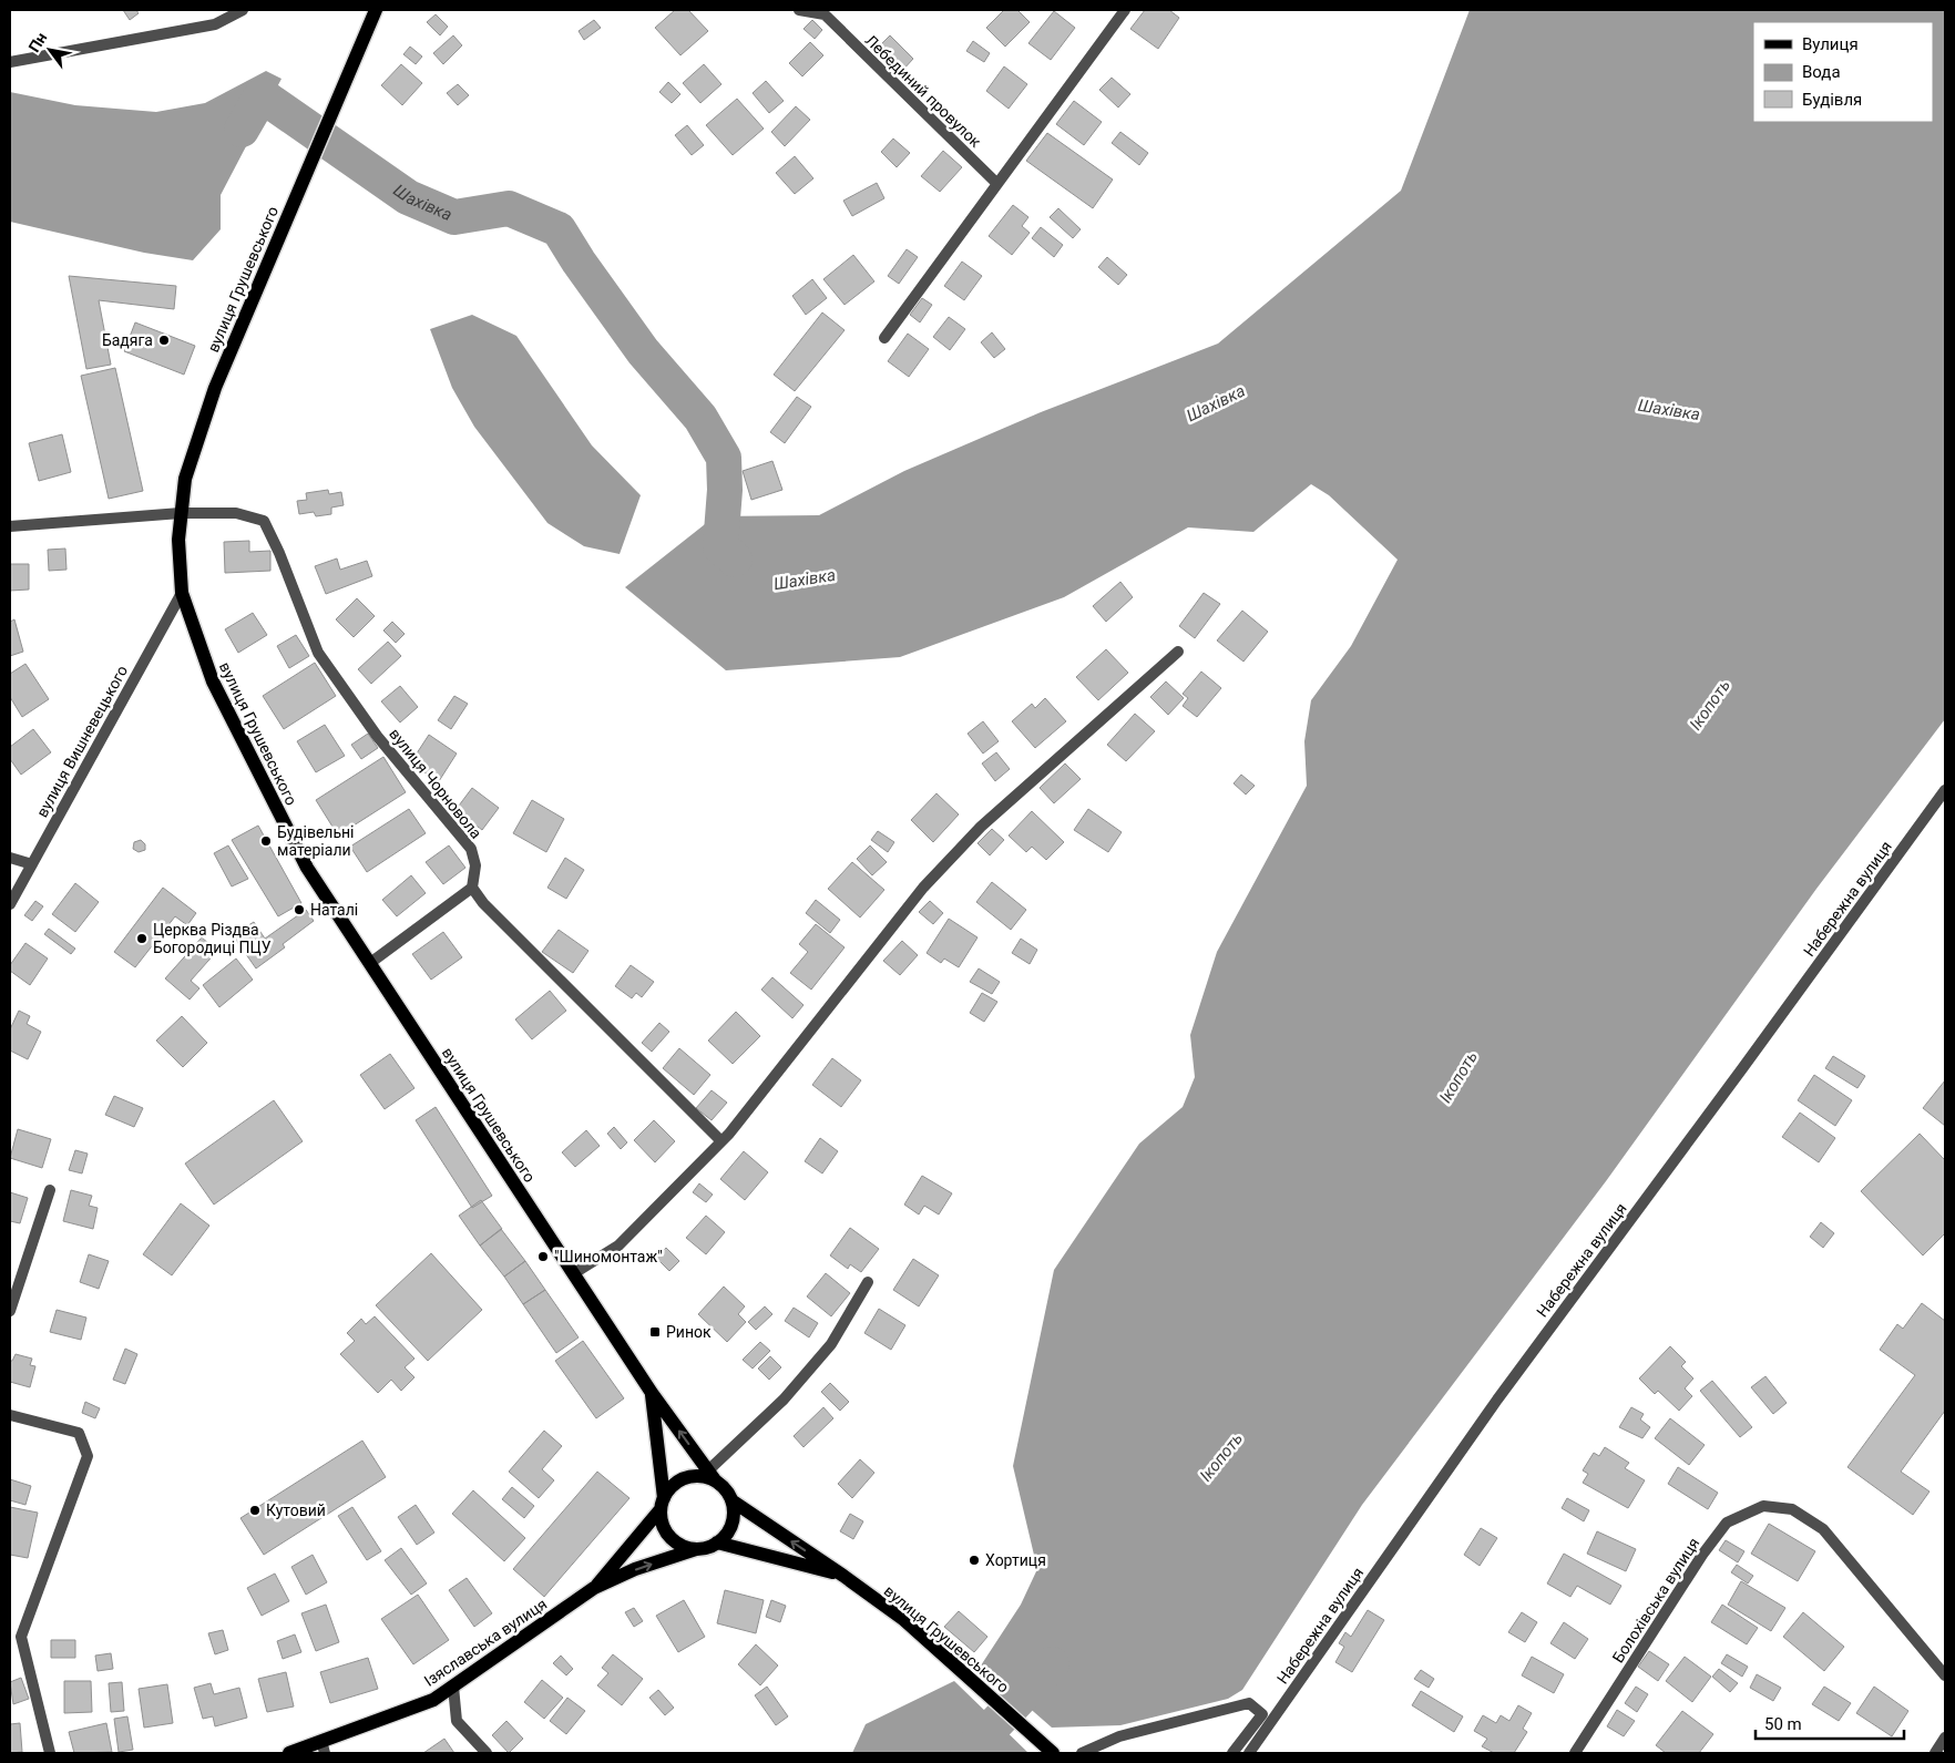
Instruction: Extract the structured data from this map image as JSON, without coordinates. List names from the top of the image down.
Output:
{
  "streets": {
    "main road": ["вулиця Грушевського", "Ізяславська вулиця"],
    "street": [
      "Лебединий провулок",
      "вулиця Вишневецького",
      "вулиця Чорновола",
      "Набережна вулиця",
      "Болохівська вулиця"
    ]
  },
  "crossings": [
    ["вулиця Грушевського", "вулиця Вишневецького"],
    ["вулиця Грушевського", "вулиця Чорновола"],
    ["вулиця Грушевського", "Ізяславська вулиця"]
  ],
  "water": ["Шахівка", "Ікопоть"],
  "places": {
    "other": [
      "Бадяга",
      "Будівельні матеріали",
      "Наталі",
      "Церква Різдва Богородиці ПЦУ",
      "\"Шиномонтаж\"",
      "Кутовий",
      "Хортиця"
    ],
    "transit": ["Ринок"]
  },
  "legend": ["Вулиця", "Вода", "Будівля"],
  "scale_bar": "50 m",
  "north": "top left"
}
